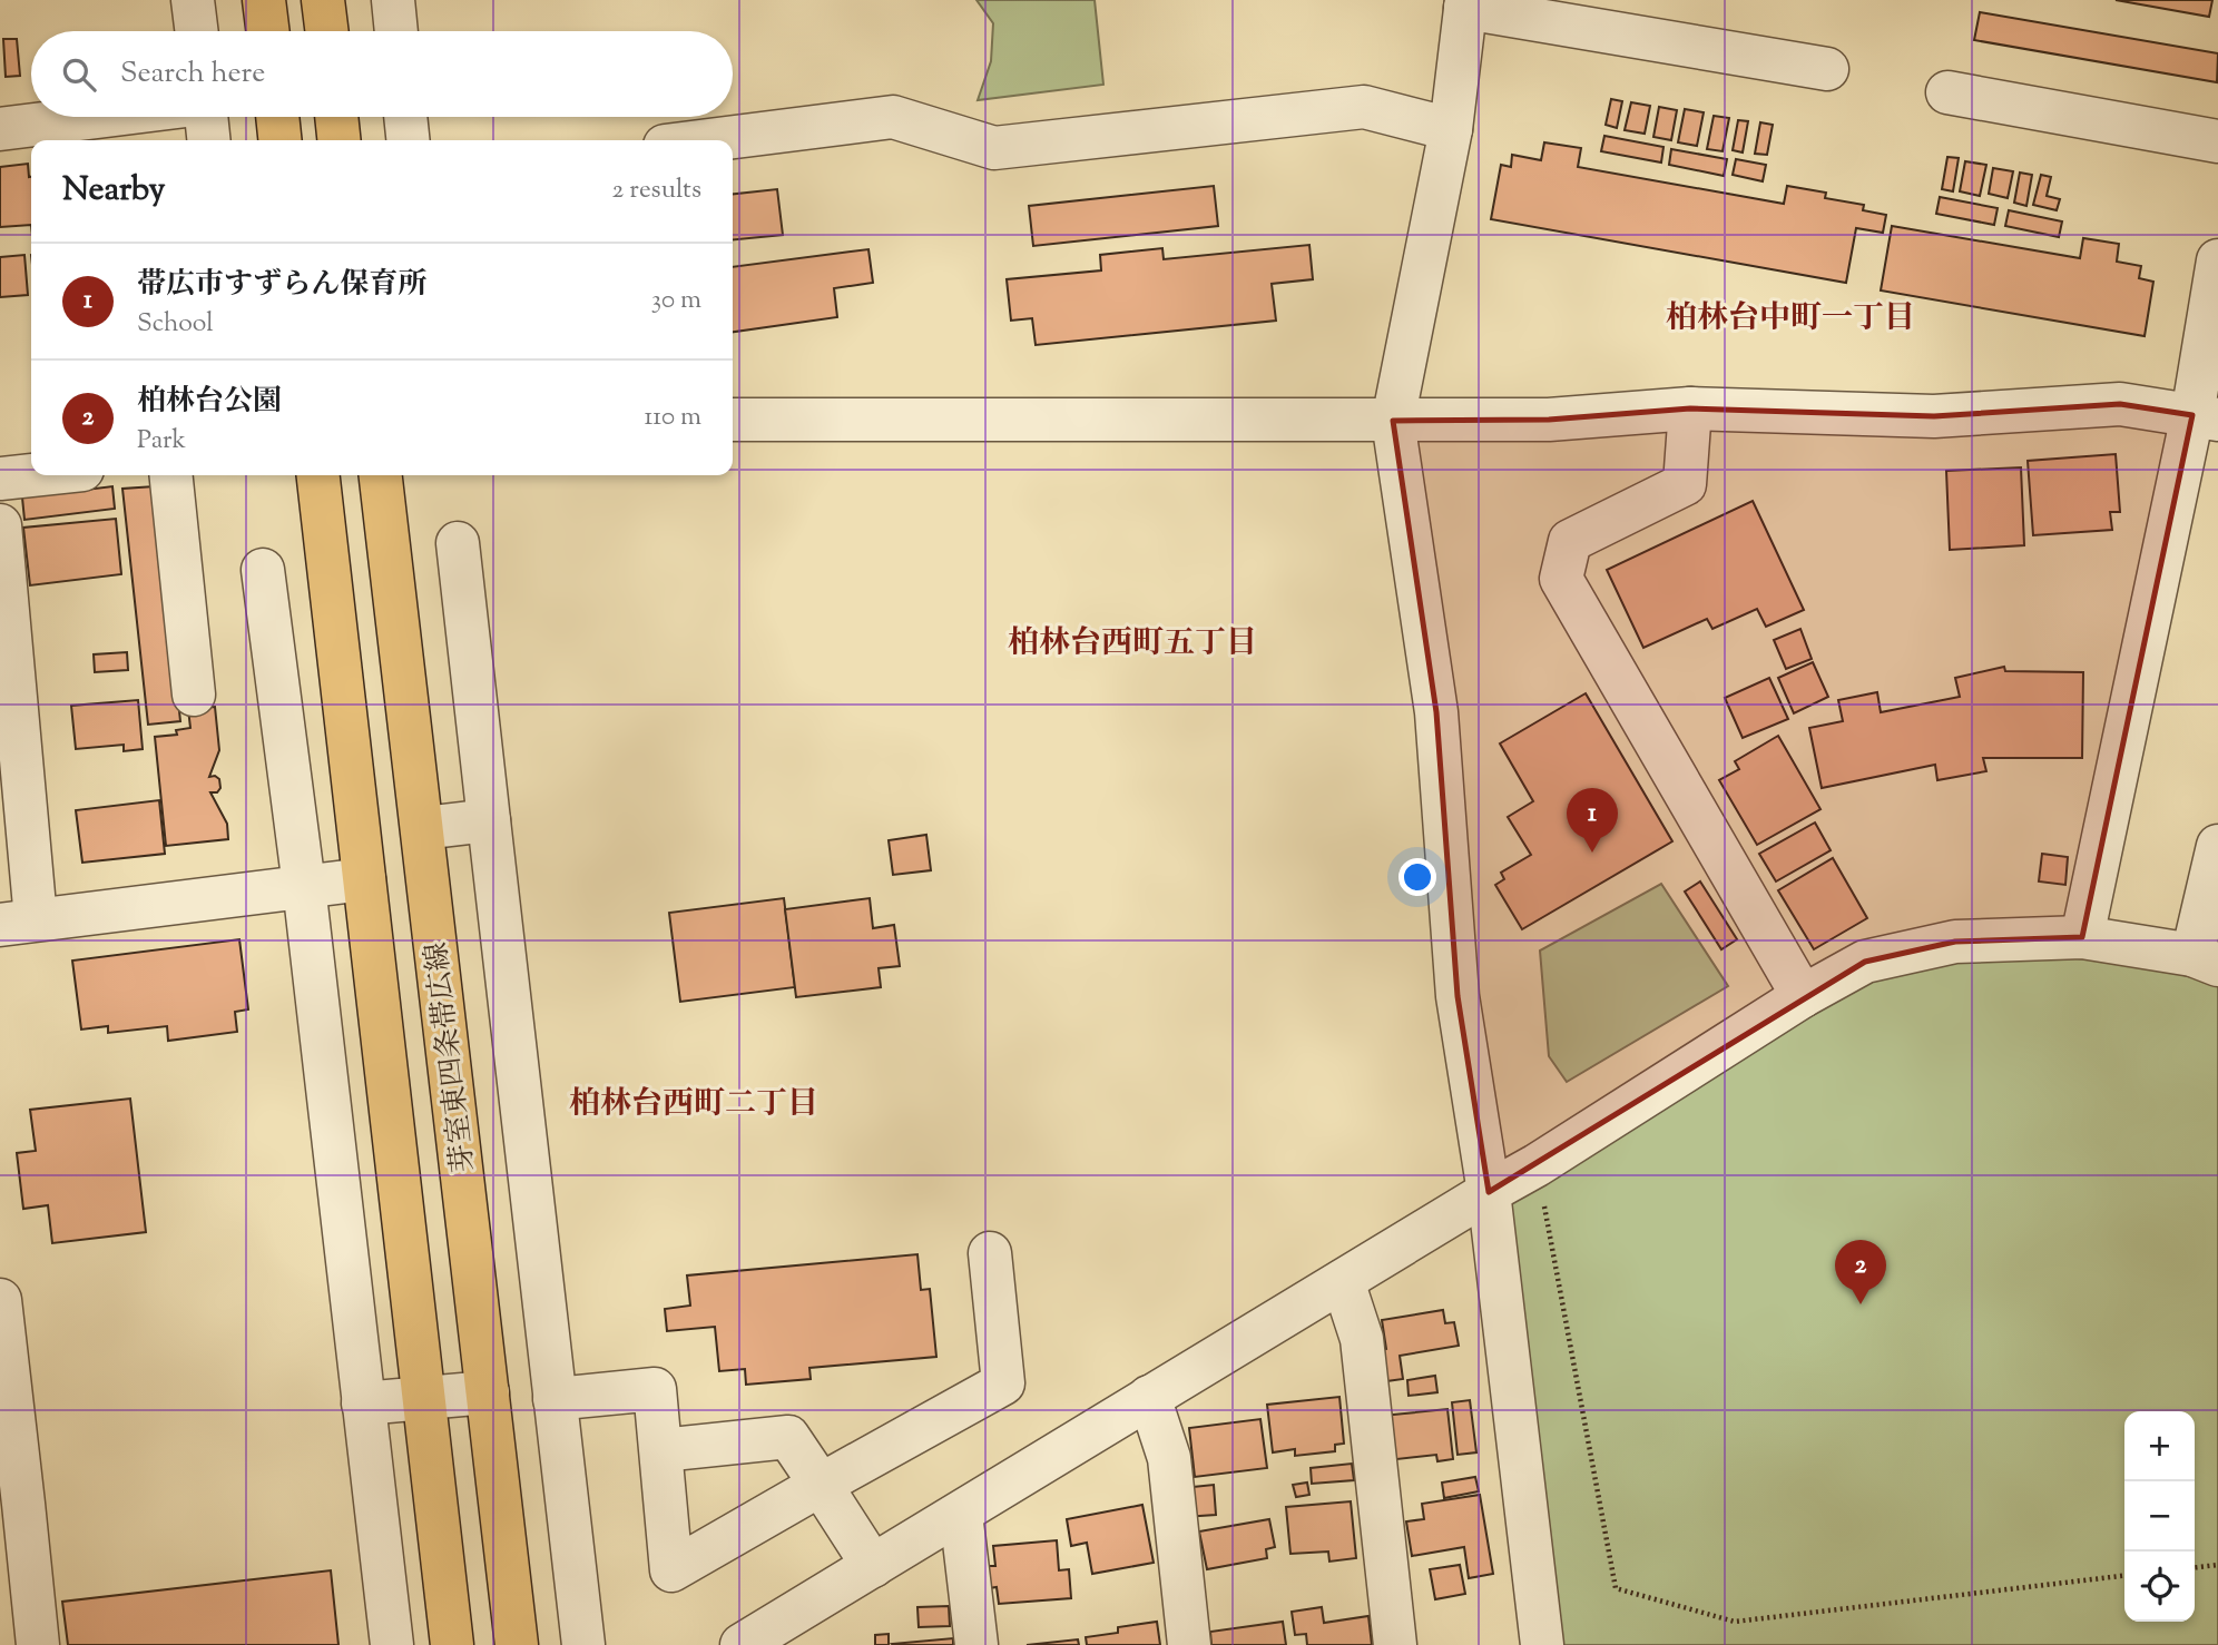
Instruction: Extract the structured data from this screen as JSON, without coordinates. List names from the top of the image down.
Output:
{
  "streets": {
    "main road": ["芽室東四条帯広線"]
  },
  "districts": ["柏林台中町一丁目", "柏林台西町五丁目", "柏林台西町二丁目"],
  "page": {
    "search": "Search here",
    "heading": ["Nearby", "2 results"],
    "list": [
      {
        "mark": "1",
        "name": "帯広市すずらん保育所",
        "note": "School",
        "value": "30 m"
      },
      {
        "mark": "2",
        "name": "柏林台公園",
        "note": "Park",
        "value": "110 m"
      }
    ],
    "pins": ["1", "2"],
    "map_buttons": ["+", "−"]
  }
}
